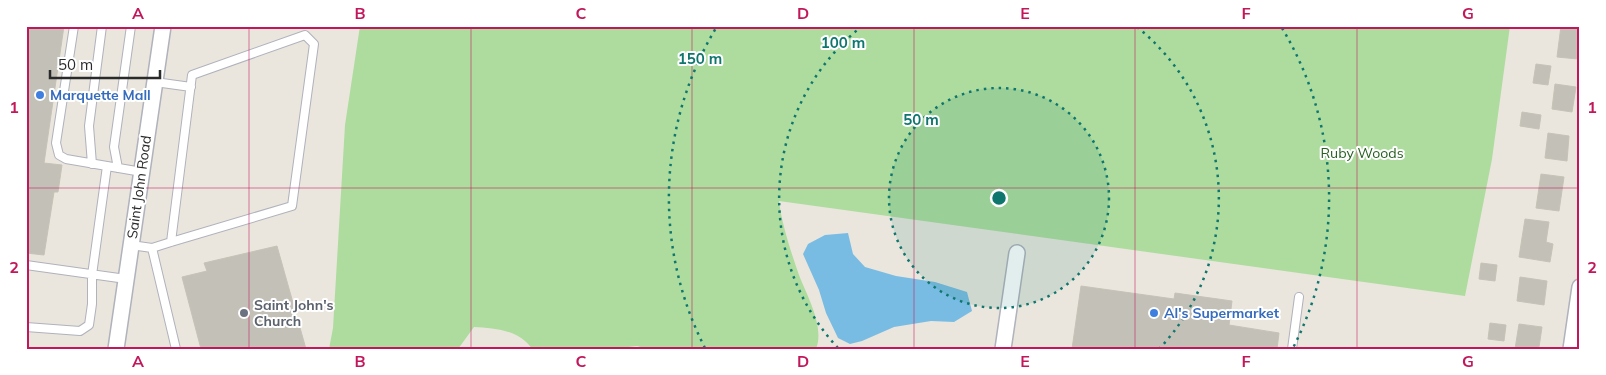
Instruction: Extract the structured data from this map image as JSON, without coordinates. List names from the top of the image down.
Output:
{
  "streets": {
    "street": ["Saint John Road"]
  },
  "parks": ["Ruby Woods"],
  "places": ["Marquette Mall", "Saint John's Church", "Al's Supermarket"],
  "scale_bar": "50 m",
  "grid": {
    "columns": [
      "A",
      "B",
      "C",
      "D",
      "E",
      "F",
      "G"
    ],
    "rows": ["1", "2"]
  },
  "rings": ["100 m", "150 m", "50 m"]
}
